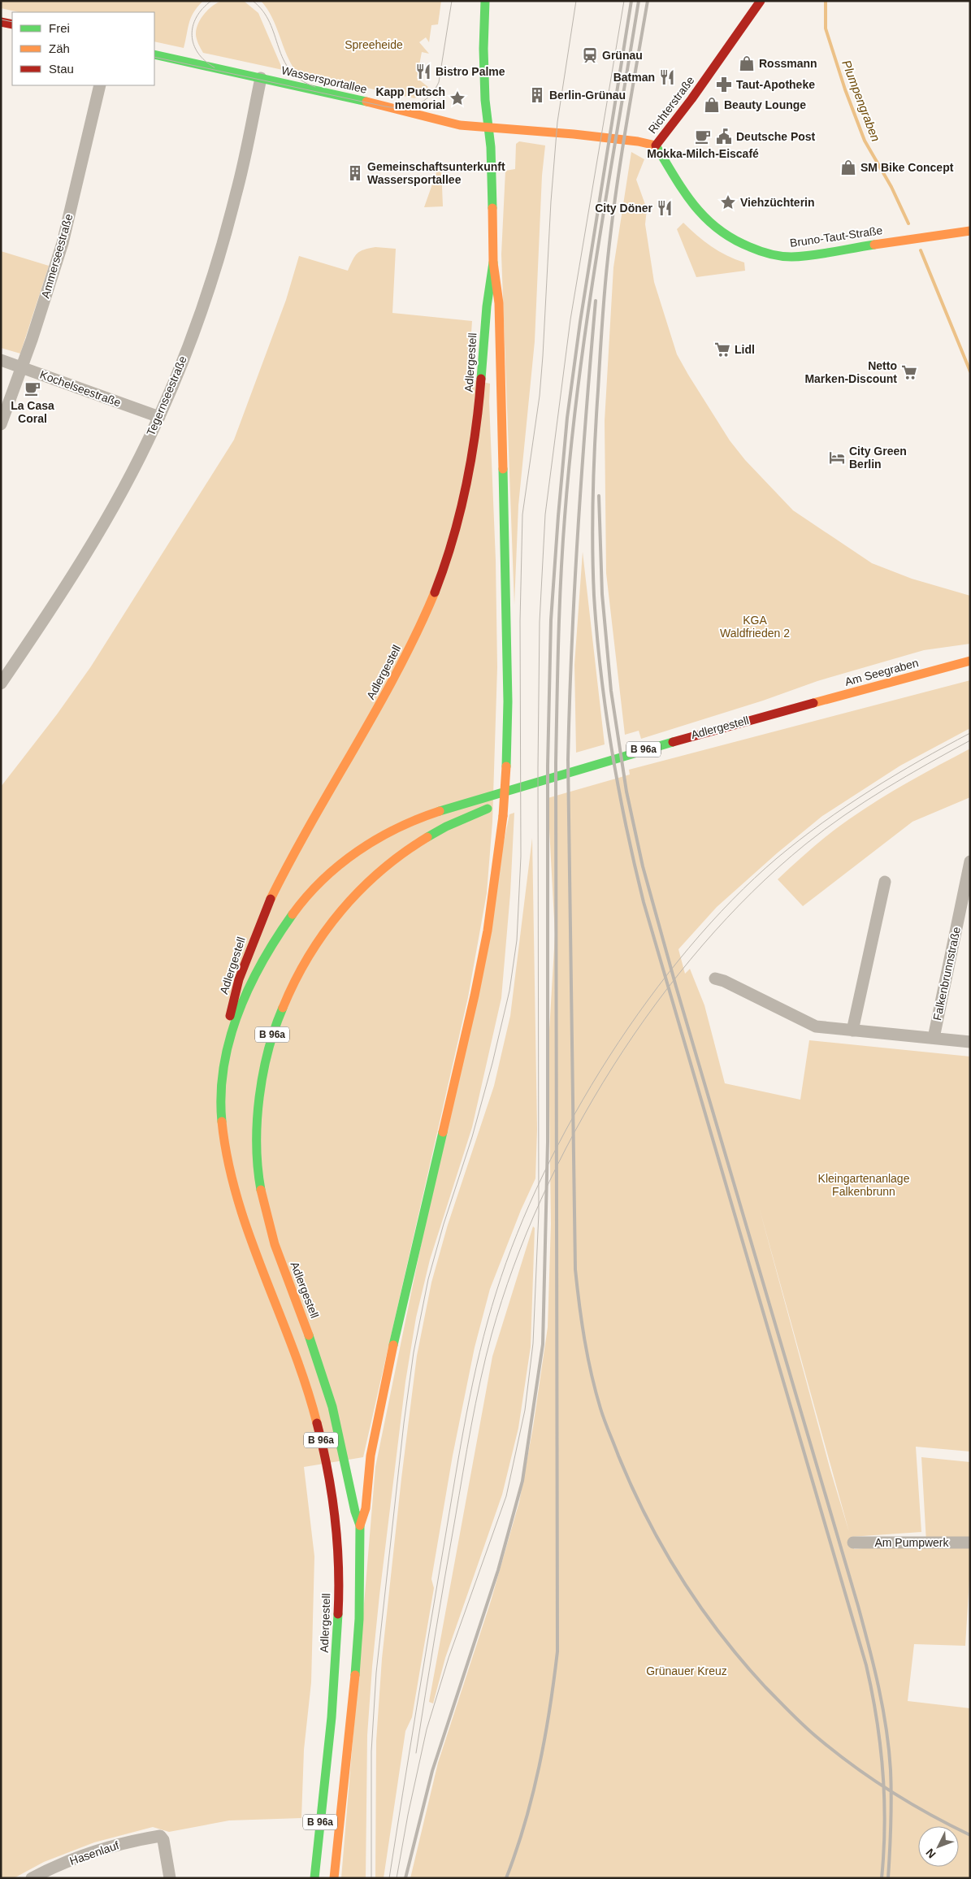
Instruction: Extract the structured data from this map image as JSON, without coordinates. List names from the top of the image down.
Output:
{
  "streets": {
    "main road": [
      "Wassersportallee",
      "Richterstraße",
      "Bruno-Taut-Straße",
      "Adlergestell",
      "Am Seegraben",
      "B 96a"
    ],
    "street": [
      "Ammerseestraße",
      "Kochelseestraße",
      "Tegernseestraße",
      "Falkenbrunnstraße",
      "Am Pumpwerk",
      "Hasenlauf"
    ]
  },
  "crossings": [
    ["Wassersportallee", "Richterstraße"],
    ["Wassersportallee", "Adlergestell"],
    ["Wassersportallee", "Tegernseestraße"],
    ["Richterstraße", "Bruno-Taut-Straße"],
    ["Richterstraße", "Adlergestell"],
    ["Ammerseestraße", "Kochelseestraße"],
    ["Adlergestell", "Am Seegraben"],
    ["Kochelseestraße", "Tegernseestraße"]
  ],
  "water": ["Plumpengraben"],
  "parks": [
    "Spreeheide",
    "KGA Waldfrieden 2",
    "Kleingartenanlage Falkenbrunn",
    "Grünauer Kreuz"
  ],
  "places": {
    "station": ["Grünau"],
    "shop": ["Rossmann", "Beauty Lounge", "SM Bike Concept"],
    "restaurant": ["Bistro Palme", "Batman", "City Döner"],
    "pharmacy": ["Taut-Apotheke"],
    "building": ["Berlin-Grünau", "Gemeinschaftsunterkunft Wassersportallee"],
    "place": ["Kapp Putsch memorial", "Viehzüchterin"],
    "cafe": ["Mokka-Milch-Eiscafé", "La Casa Coral"],
    "public building": ["Deutsche Post"],
    "supermarket": ["Lidl", "Netto Marken-Discount"],
    "hotel": ["City Green Berlin"]
  },
  "legend": ["Frei", "Zäh", "Stau"],
  "north": "bottom left"
}
